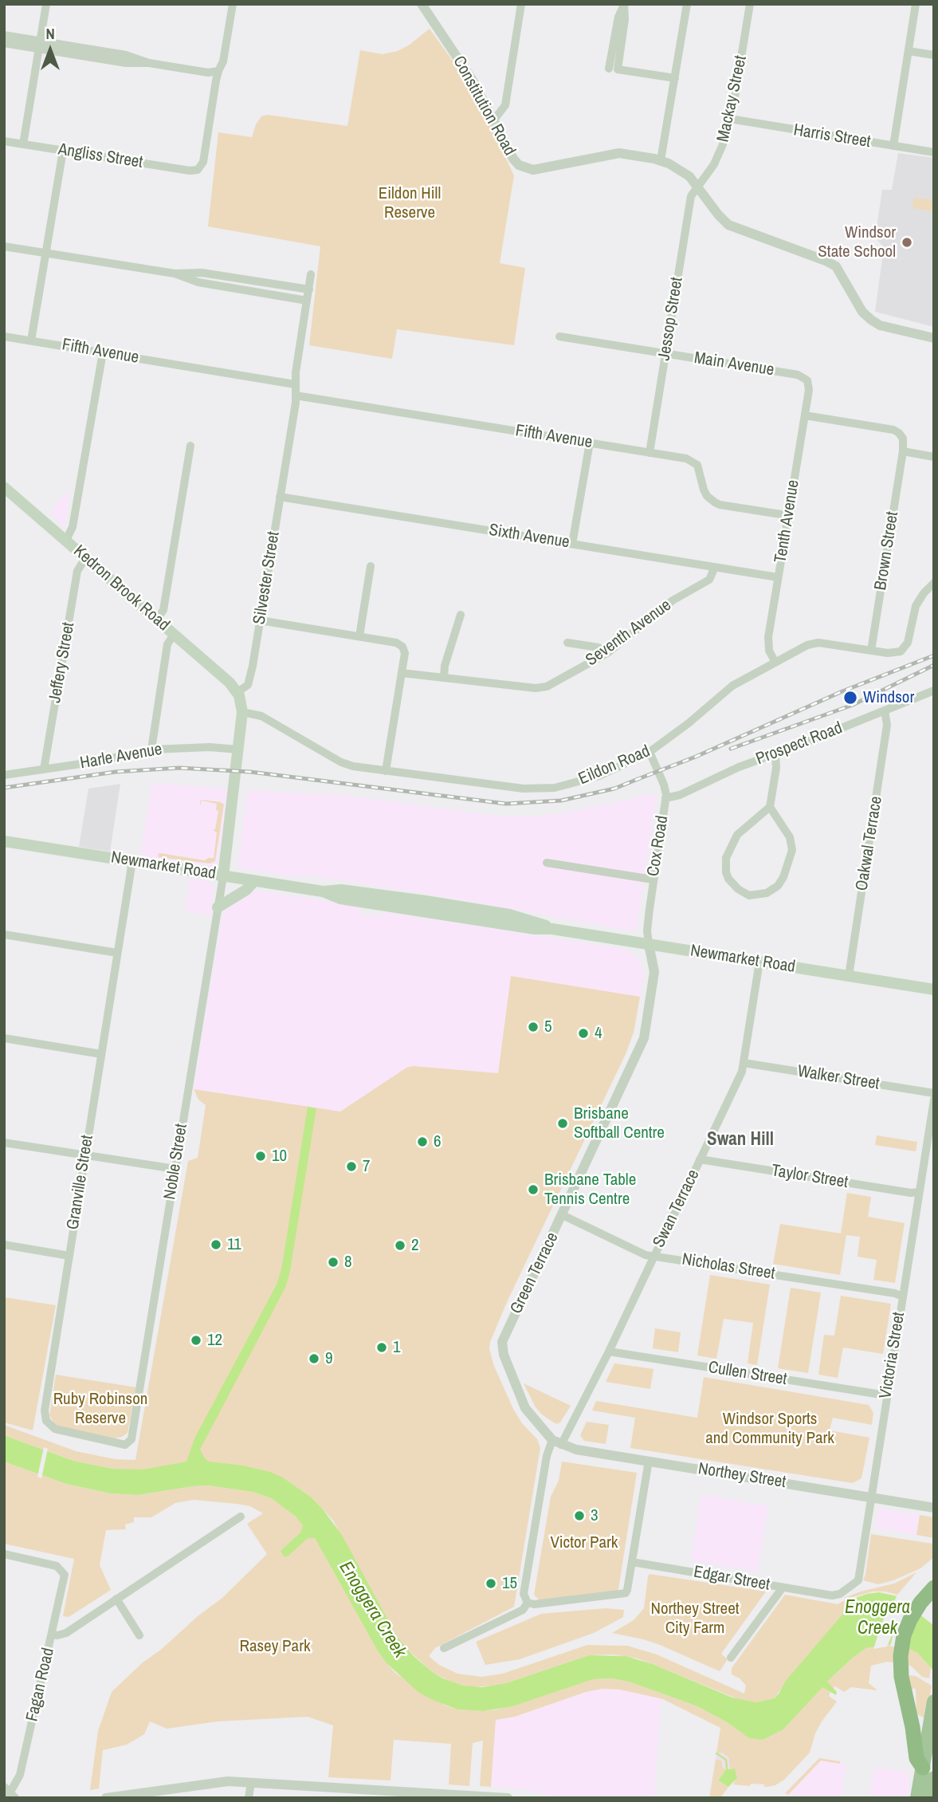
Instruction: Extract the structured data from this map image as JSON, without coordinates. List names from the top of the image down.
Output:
{
  "streets": {
    "main road": ["Kedron Brook Road", "Newmarket Road"],
    "street": [
      "Mackay Street",
      "Constitution Road",
      "Harris Street",
      "Angliss Street",
      "Jessop Street",
      "Fifth Avenue",
      "Main Avenue",
      "Tenth Avenue",
      "Sixth Avenue",
      "Brown Street",
      "Silvester Street",
      "Seventh Avenue",
      "Jeffery Street",
      "Prospect Road",
      "Harle Avenue",
      "Eildon Road",
      "Oakwal Terrace",
      "Cox Road",
      "Walker Street",
      "Noble Street",
      "Taylor Street",
      "Granville Street",
      "Swan Terrace",
      "Nicholas Street",
      "Green Terrace",
      "Victoria Street",
      "Cullen Street",
      "Northey Street",
      "Edgar Street",
      "Fagan Road"
    ]
  },
  "crossings": [
    ["Mackay Street", "Constitution Road"],
    ["Mackay Street", "Harris Street"],
    ["Mackay Street", "Jessop Street"],
    ["Constitution Road", "Jessop Street"],
    ["Jessop Street", "Fifth Avenue"],
    ["Jessop Street", "Main Avenue"],
    ["Fifth Avenue", "Tenth Avenue"],
    ["Fifth Avenue", "Silvester Street"],
    ["Main Avenue", "Tenth Avenue"],
    ["Tenth Avenue", "Sixth Avenue"],
    ["Tenth Avenue", "Eildon Road"],
    ["Sixth Avenue", "Silvester Street"],
    ["Sixth Avenue", "Seventh Avenue"],
    ["Brown Street", "Eildon Road"],
    ["Silvester Street", "Kedron Brook Road"],
    ["Kedron Brook Road", "Jeffery Street"],
    ["Jeffery Street", "Harle Avenue"],
    ["Prospect Road", "Oakwal Terrace"],
    ["Prospect Road", "Cox Road"],
    ["Eildon Road", "Cox Road"],
    ["Oakwal Terrace", "Newmarket Road"],
    ["Cox Road", "Newmarket Road"],
    ["Cox Road", "Green Terrace"],
    ["Newmarket Road", "Noble Street"],
    ["Newmarket Road", "Granville Street"],
    ["Newmarket Road", "Swan Terrace"],
    ["Newmarket Road", "Green Terrace"],
    ["Walker Street", "Swan Terrace"],
    ["Noble Street", "Granville Street"],
    ["Taylor Street", "Swan Terrace"],
    ["Taylor Street", "Victoria Street"],
    ["Swan Terrace", "Nicholas Street"],
    ["Swan Terrace", "Green Terrace"],
    ["Swan Terrace", "Cullen Street"],
    ["Swan Terrace", "Northey Street"],
    ["Nicholas Street", "Green Terrace"],
    ["Nicholas Street", "Victoria Street"],
    ["Green Terrace", "Northey Street"],
    ["Victoria Street", "Cullen Street"],
    ["Victoria Street", "Northey Street"],
    ["Victoria Street", "Edgar Street"]
  ],
  "districts": ["Swan Hill"],
  "water": ["Enoggera Creek"],
  "parks": [
    "Eildon Hill Reserve",
    "Ruby Robinson Reserve",
    "Windsor Sports and Community Park",
    "Victor Park",
    "Northey Street City Farm",
    "Rasey Park"
  ],
  "places": [
    "Windsor State School",
    "Windsor",
    "5",
    "4",
    "Brisbane Softball Centre",
    "6",
    "10",
    "7",
    "Brisbane Table Tennis Centre",
    "11",
    "2",
    "8",
    "12",
    "1",
    "9",
    "3",
    "15"
  ],
  "north": "top"
}
